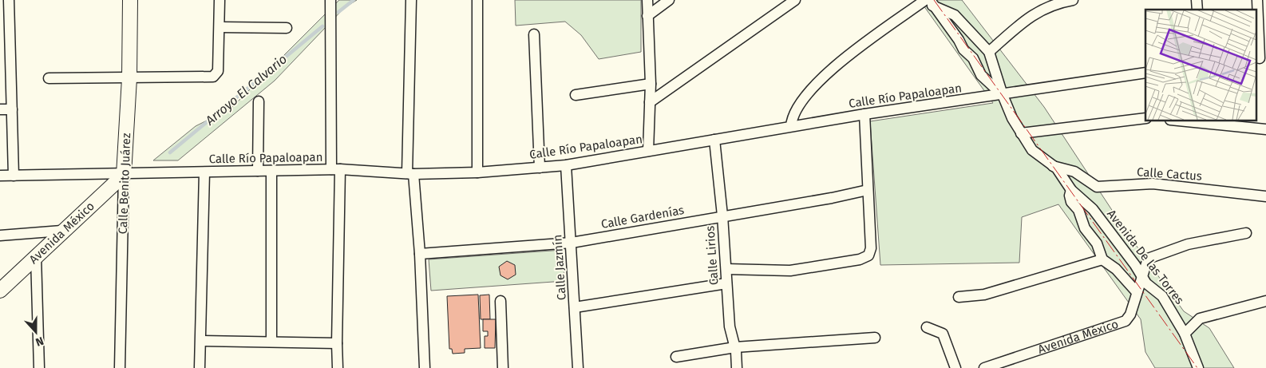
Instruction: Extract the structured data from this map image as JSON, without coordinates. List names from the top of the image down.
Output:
{
  "streets": {
    "street": [
      "Calle Río Papaloapan",
      "Calle Cactus",
      "Calle Benito Juárez",
      "Calle Gardenías",
      "Avenida México",
      "Calle Lirios",
      "Avenida De las Torres",
      "Calle Jazmín"
    ]
  },
  "crossings": [
    ["Calle Río Papaloapan", "Calle Benito Juárez"],
    ["Calle Río Papaloapan", "Avenida México"],
    ["Calle Río Papaloapan", "Calle Lirios"],
    ["Calle Río Papaloapan", "Avenida De las Torres"],
    ["Calle Río Papaloapan", "Calle Jazmín"],
    ["Calle Cactus", "Avenida De las Torres"],
    ["Calle Benito Juárez", "Avenida México"],
    ["Calle Gardenías", "Calle Lirios"],
    ["Calle Gardenías", "Calle Jazmín"],
    ["Avenida México", "Avenida De las Torres"]
  ],
  "water": ["Arroyo El Calvario"],
  "north": "bottom"
}
